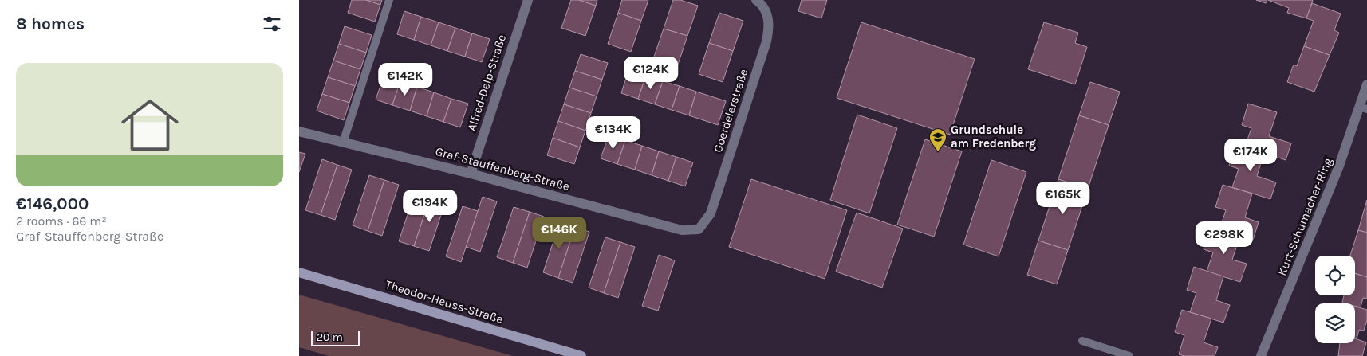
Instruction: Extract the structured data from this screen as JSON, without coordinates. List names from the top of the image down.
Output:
{
  "streets": {
    "street": [
      "Alfred-Delp-Straße",
      "Goerdelerstraße",
      "Graf-Stauffenberg-Straße",
      "Kurt-Schumacher-Ring",
      "Theodor-Heuss-Straße"
    ]
  },
  "crossings": [
    ["Alfred-Delp-Straße", "Graf-Stauffenberg-Straße"],
    ["Goerdelerstraße", "Graf-Stauffenberg-Straße"]
  ],
  "places": {
    "school or university": ["Grundschule am Fredenberg"]
  },
  "scale_bar": "20 m",
  "page": {
    "heading": "8 homes",
    "list": [
      {
        "name": "€146,000",
        "note": "2 rooms · 66 m² · Graf-Stauffenberg-Straße"
      }
    ],
    "price": [
      "€124K",
      "€142K",
      "€134K",
      "€174K",
      "€165K",
      "€194K",
      "€146K",
      "€298K"
    ],
    "scale": "20 m"
  }
}
